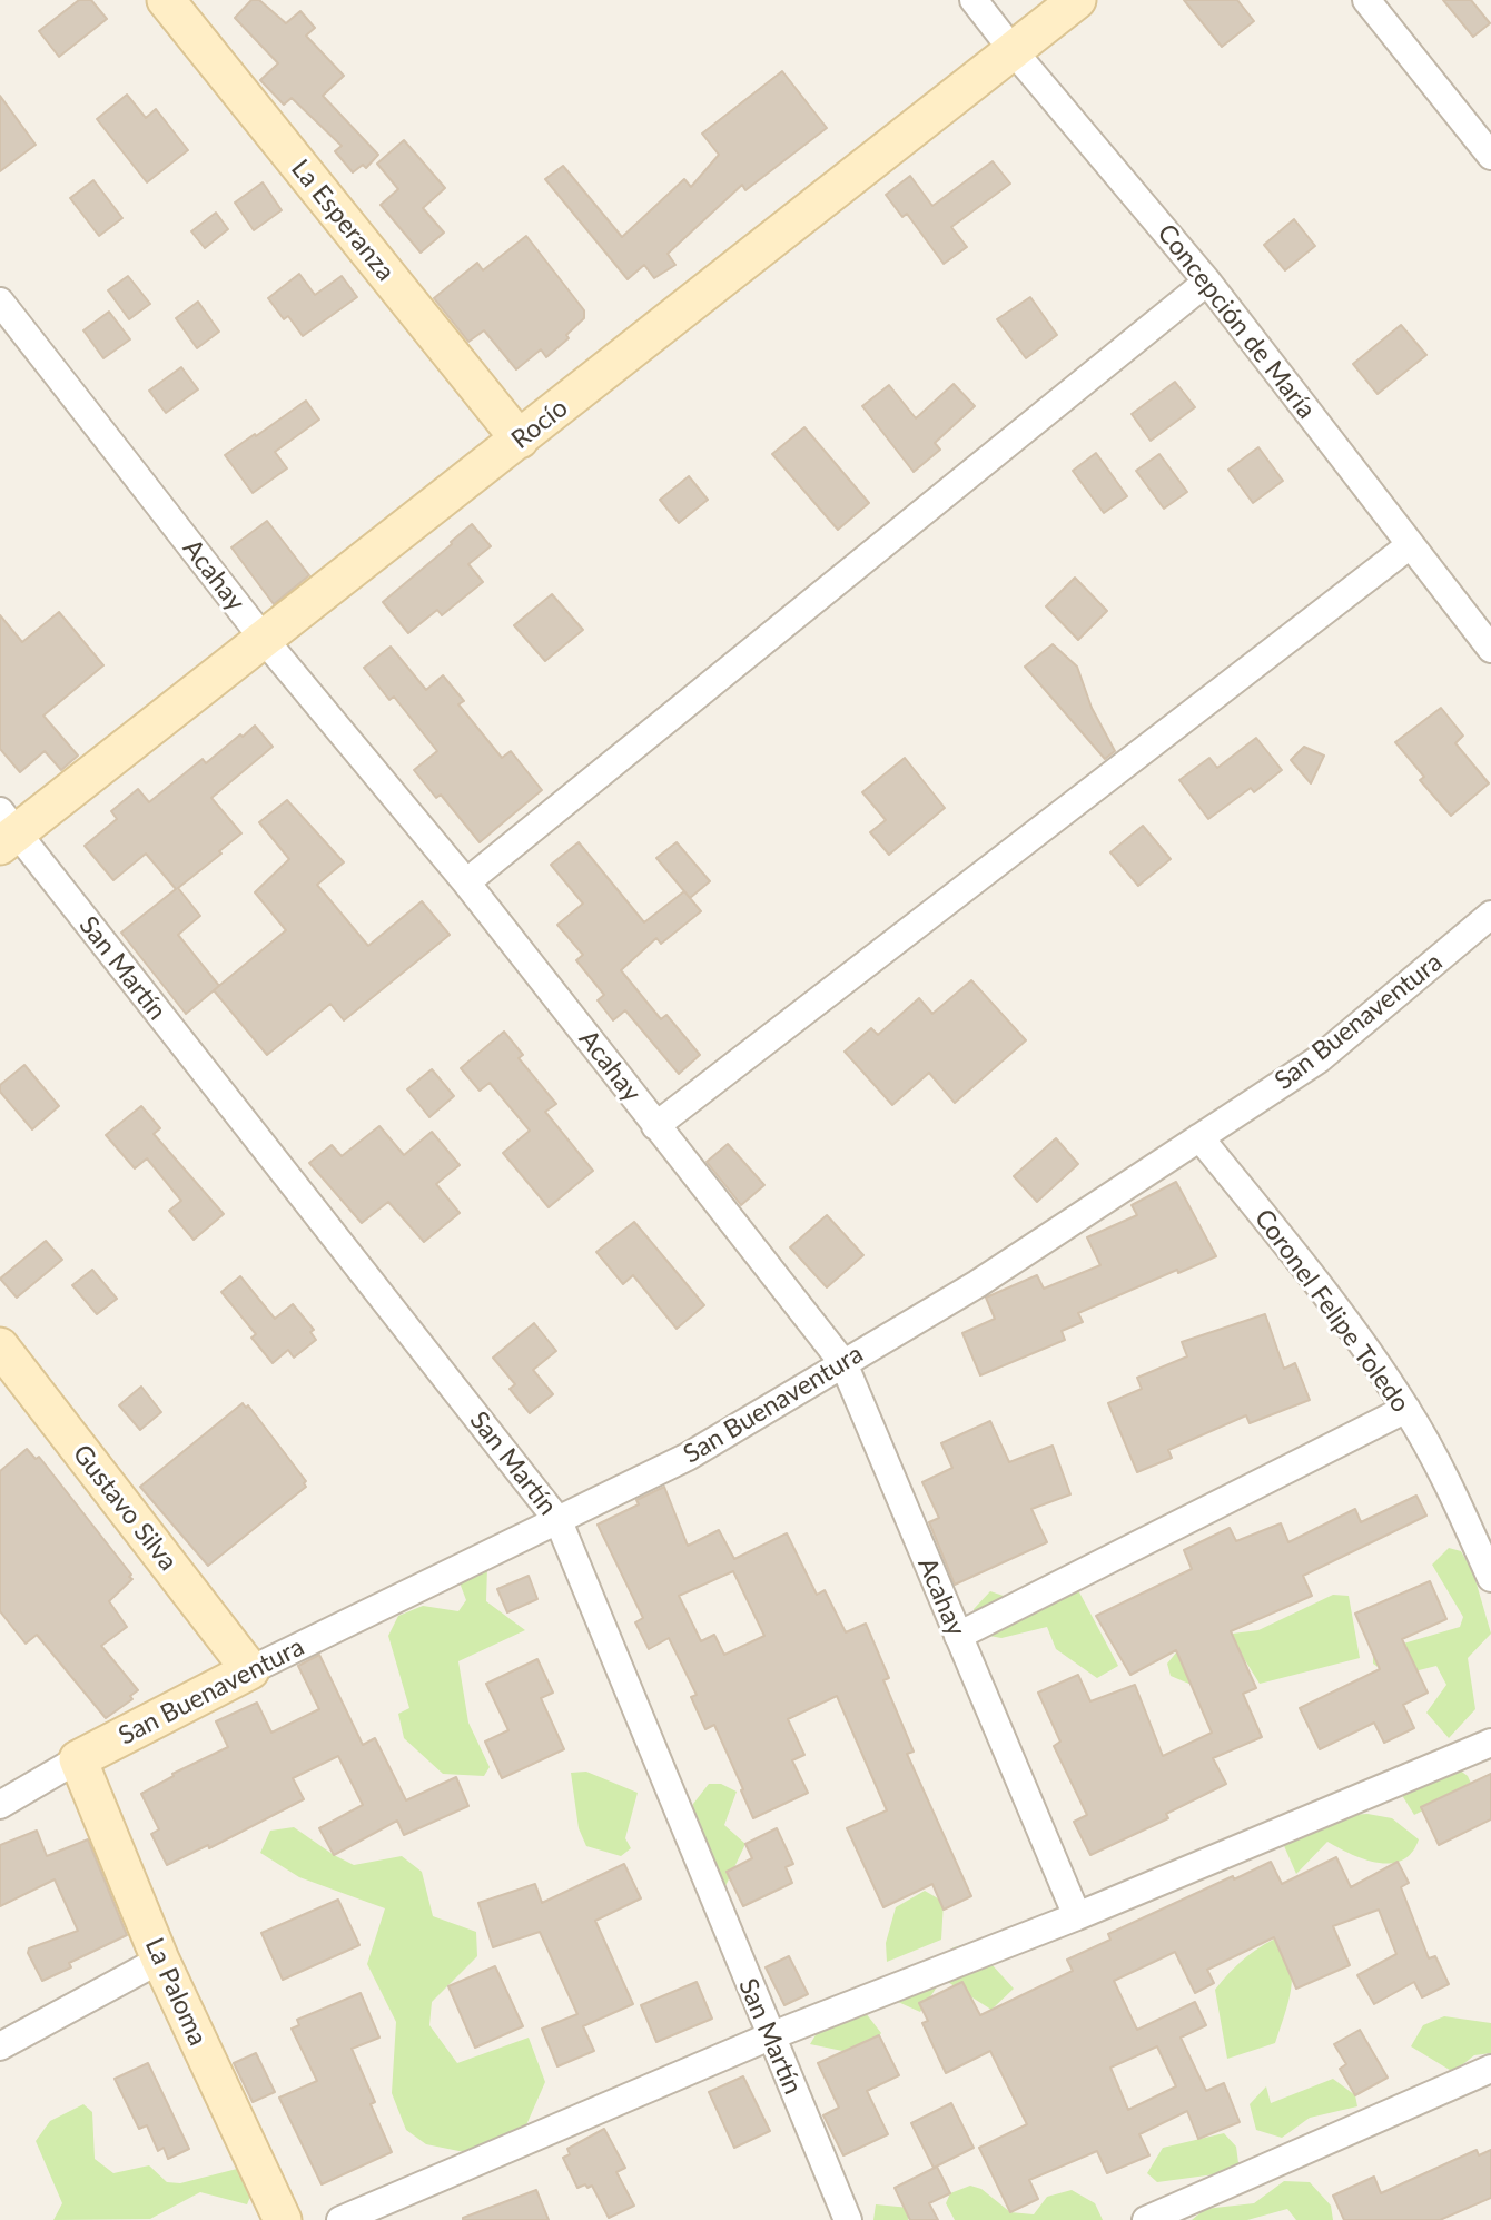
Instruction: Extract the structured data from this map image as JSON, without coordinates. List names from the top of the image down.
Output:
{
  "streets": {
    "street": [
      "La Esperanza",
      "Concepción de María",
      "Rocío",
      "Acahay",
      "San Martín",
      "San Buenaventura",
      "Coronel Felipe Toledo",
      "Gustavo Silva",
      "La Paloma"
    ]
  },
  "crossings": [
    ["La Esperanza", "Rocío"],
    ["Concepción de María", "Rocío"],
    ["Rocío", "Acahay"],
    ["Rocío", "San Martín"],
    ["Acahay", "San Buenaventura"],
    ["San Martín", "San Buenaventura"],
    ["San Buenaventura", "Coronel Felipe Toledo"],
    ["San Buenaventura", "Gustavo Silva"],
    ["San Buenaventura", "La Paloma"]
  ]
}
